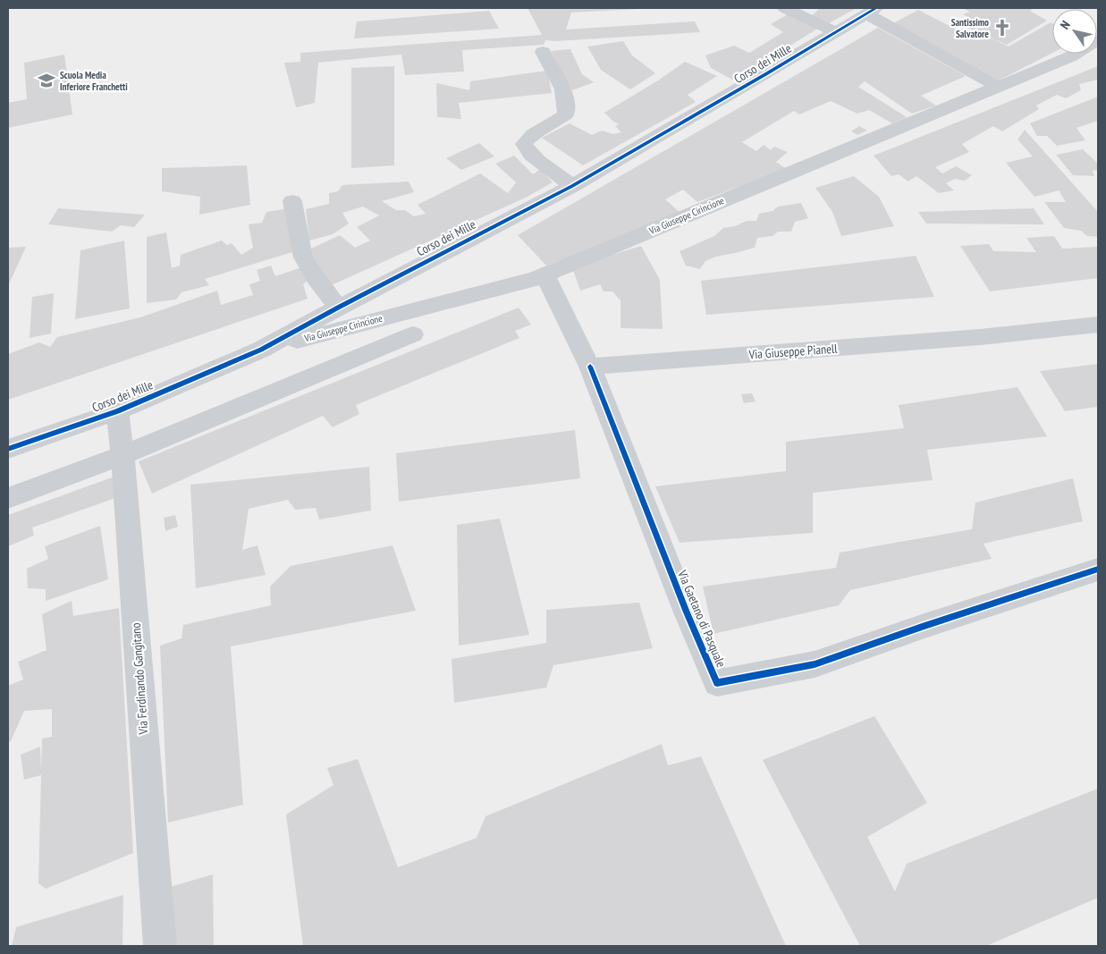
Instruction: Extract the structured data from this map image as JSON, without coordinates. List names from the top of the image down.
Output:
{
  "streets": {
    "street": [
      "Corso dei Mille",
      "Via Giuseppe Cirincione",
      "Via Giuseppe Pianell",
      "Via Gaetano di Pasquale",
      "Via Ferdinando Gangitano"
    ]
  },
  "crossings": [
    ["Corso dei Mille", "Via Giuseppe Cirincione"],
    ["Corso dei Mille", "Via Ferdinando Gangitano"],
    ["Via Giuseppe Pianell", "Via Gaetano di Pasquale"]
  ],
  "places": {
    "church": ["Santissimo Salvatore"],
    "school or university": ["Scuola Media Inferiore Franchetti"]
  },
  "north": "top left"
}
